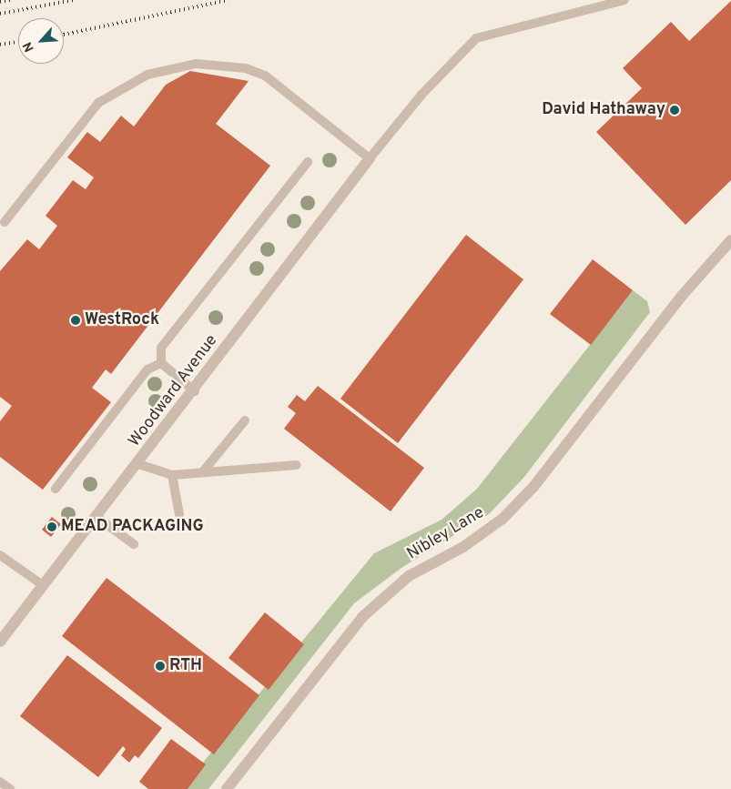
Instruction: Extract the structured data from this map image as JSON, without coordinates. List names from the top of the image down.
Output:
{
  "streets": {
    "street": ["Woodward Avenue", "Nibley Lane"]
  },
  "places": [
    "David Hathaway",
    "WestRock",
    "MEAD PACKAGING",
    "RTH"
  ],
  "north": "bottom left"
}
